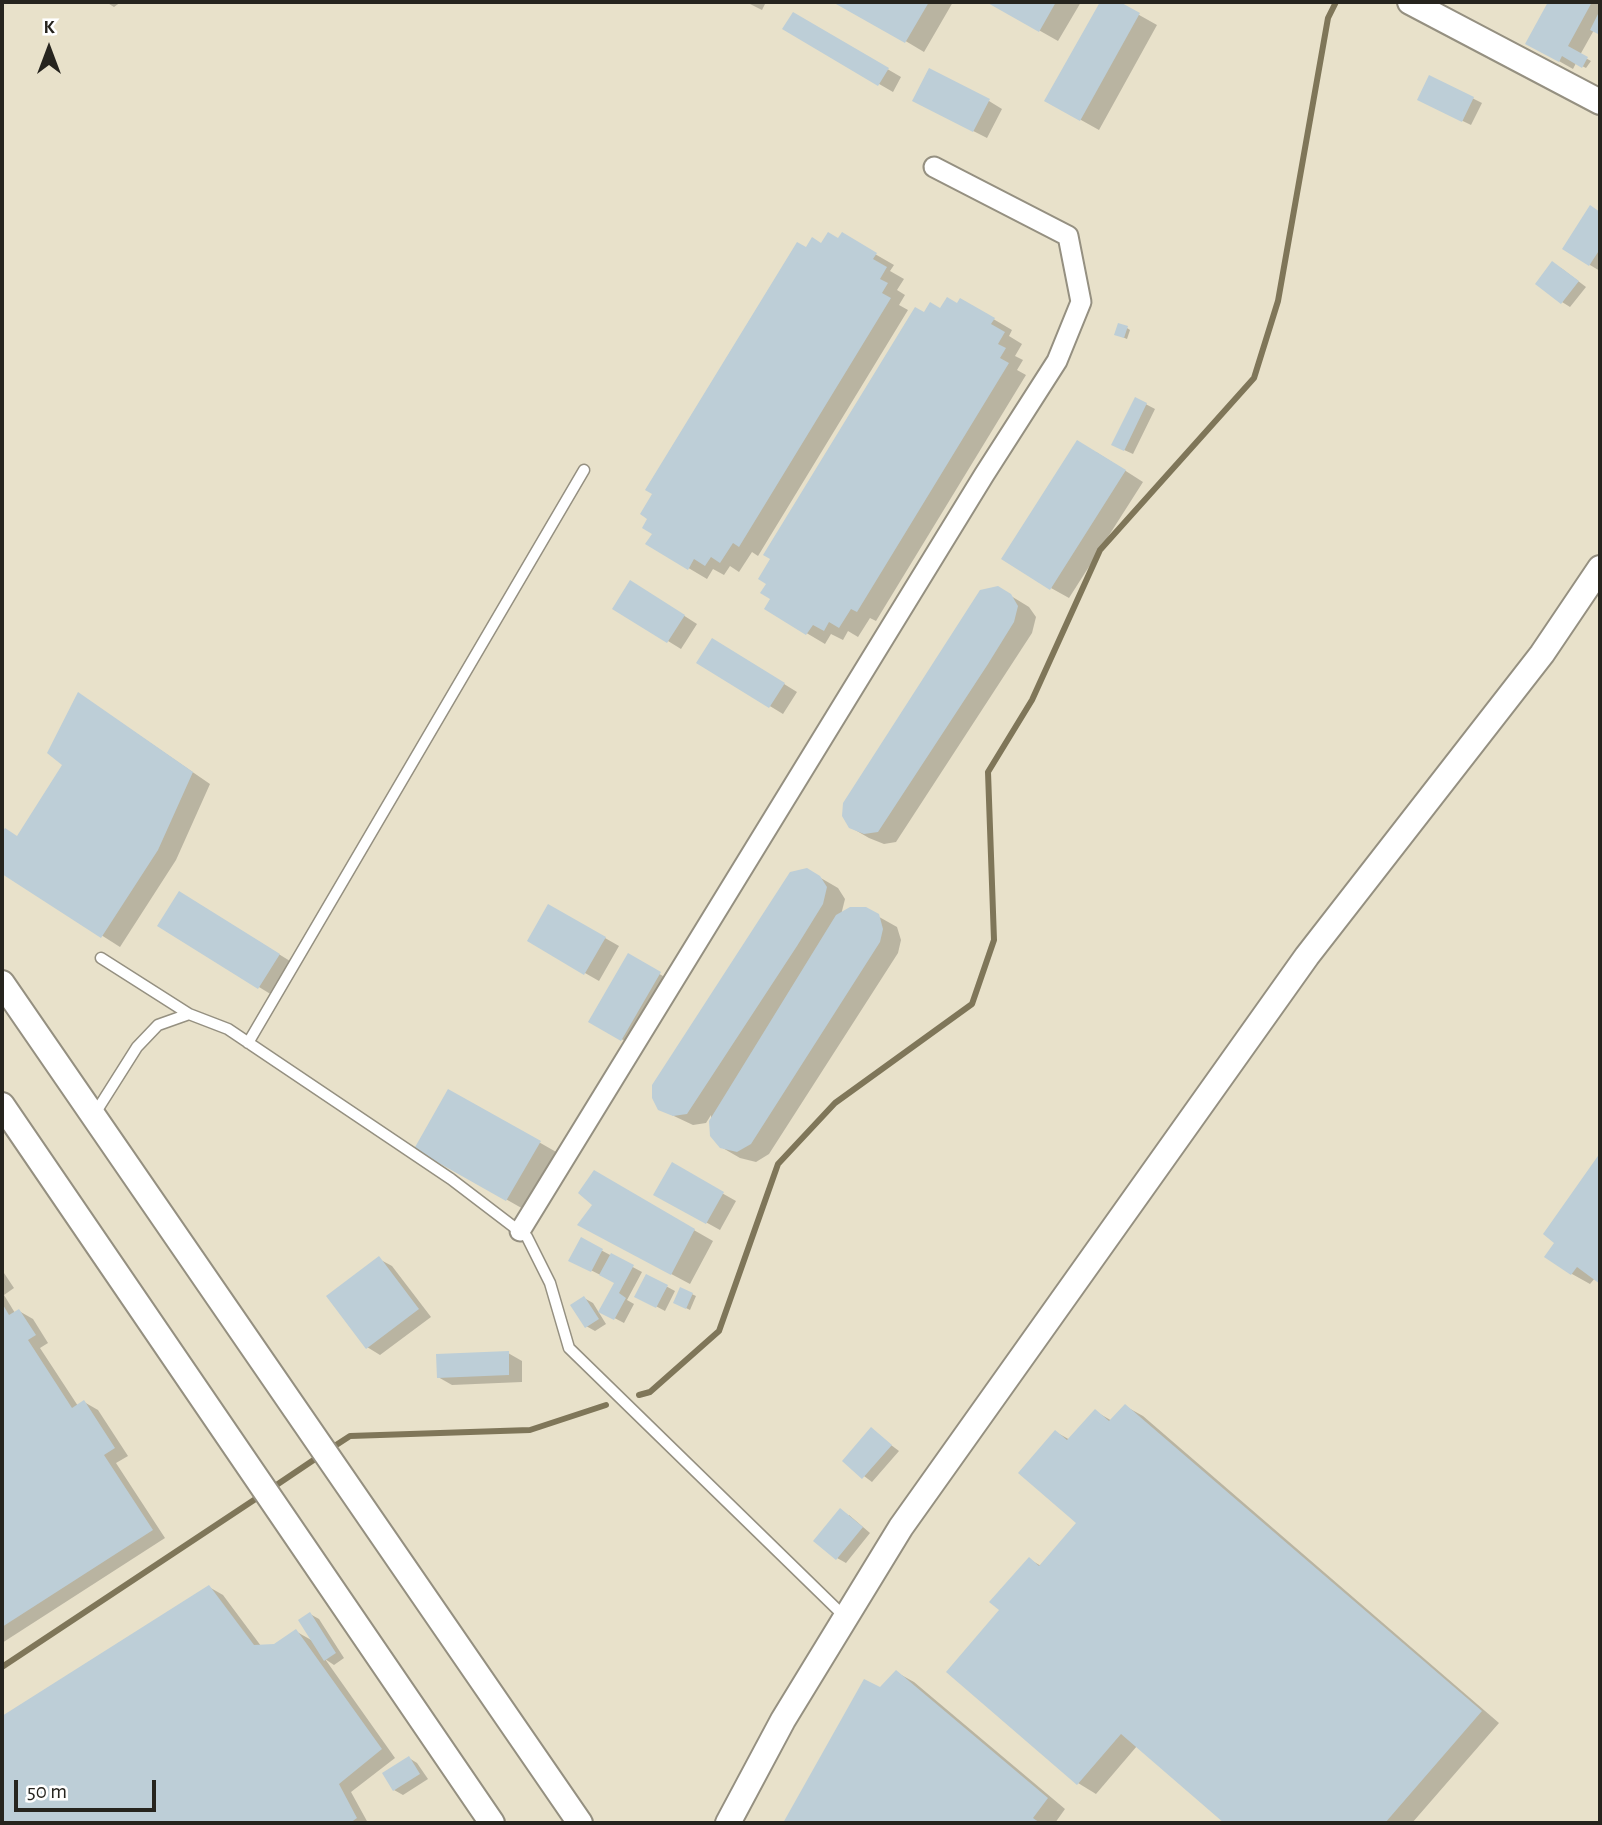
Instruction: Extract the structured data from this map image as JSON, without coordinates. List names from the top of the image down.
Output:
{
  "scale_bar": "50 m",
  "north": "top"
}
